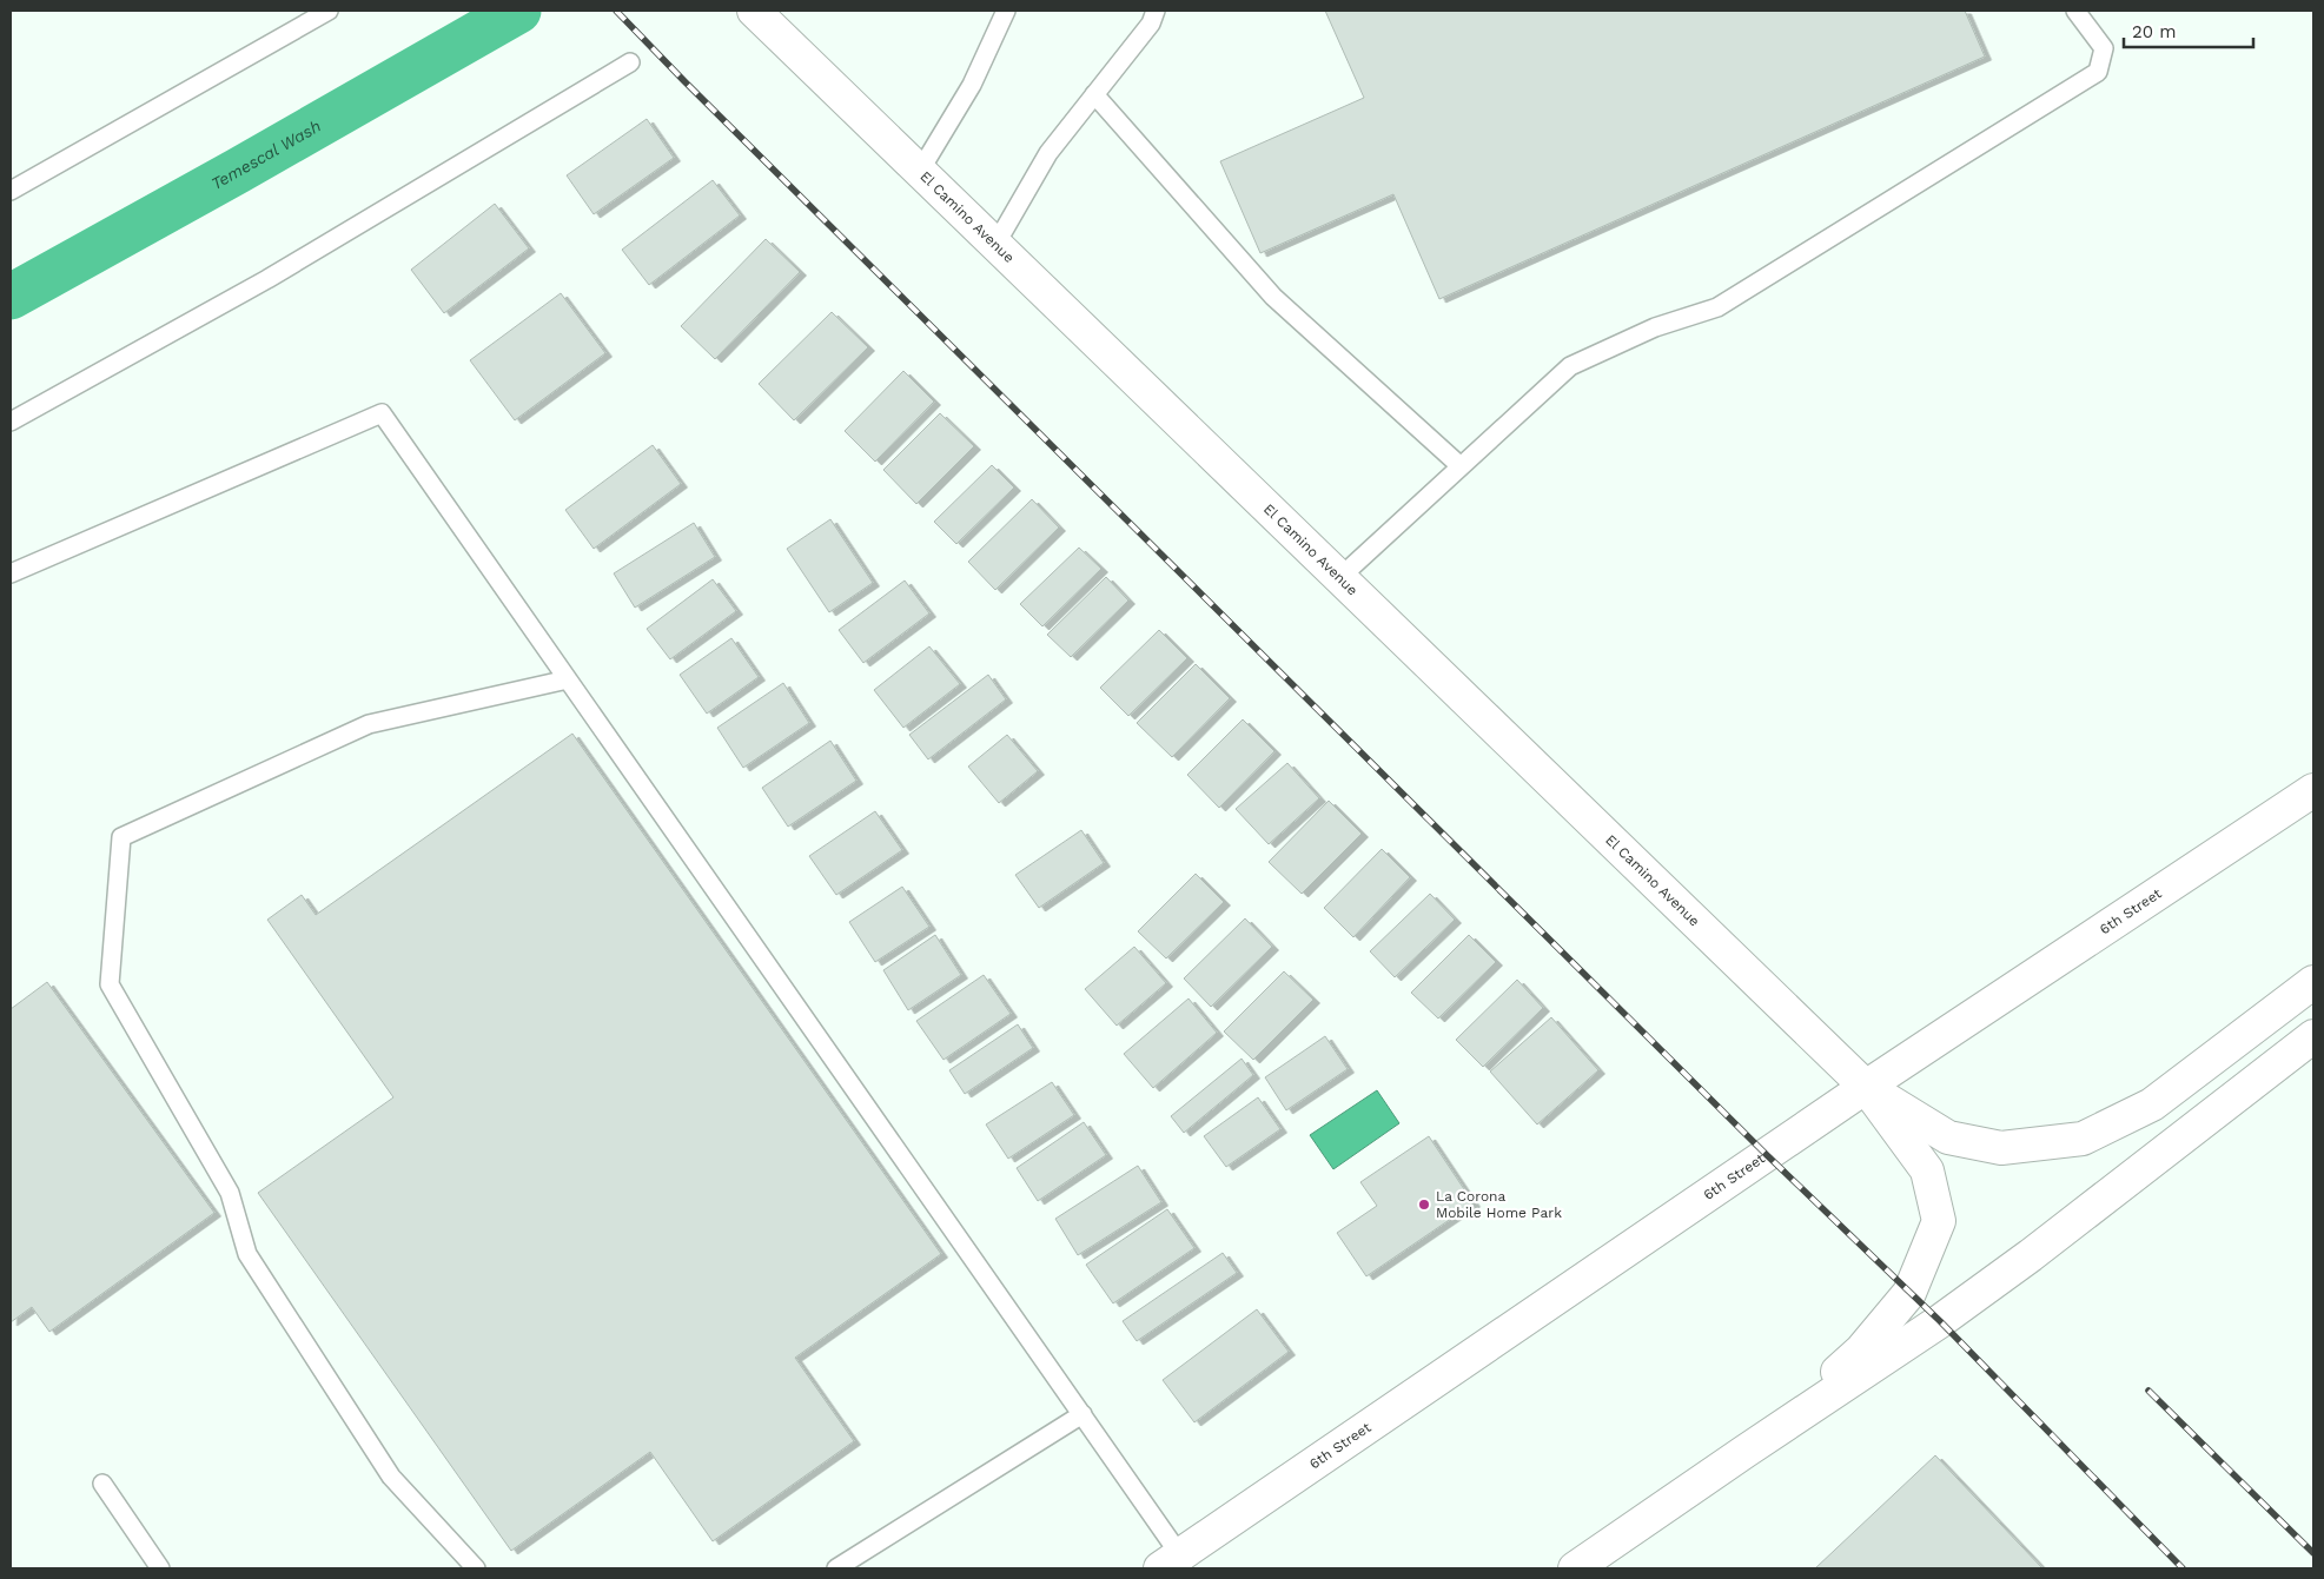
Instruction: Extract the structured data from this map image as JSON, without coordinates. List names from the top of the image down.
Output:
{
  "streets": {
    "main road": ["El Camino Avenue", "6th Street"]
  },
  "crossings": [
    ["El Camino Avenue", "6th Street"]
  ],
  "water": ["Temescal Wash"],
  "places": ["La Corona Mobile Home Park"],
  "scale_bar": "20 m"
}
